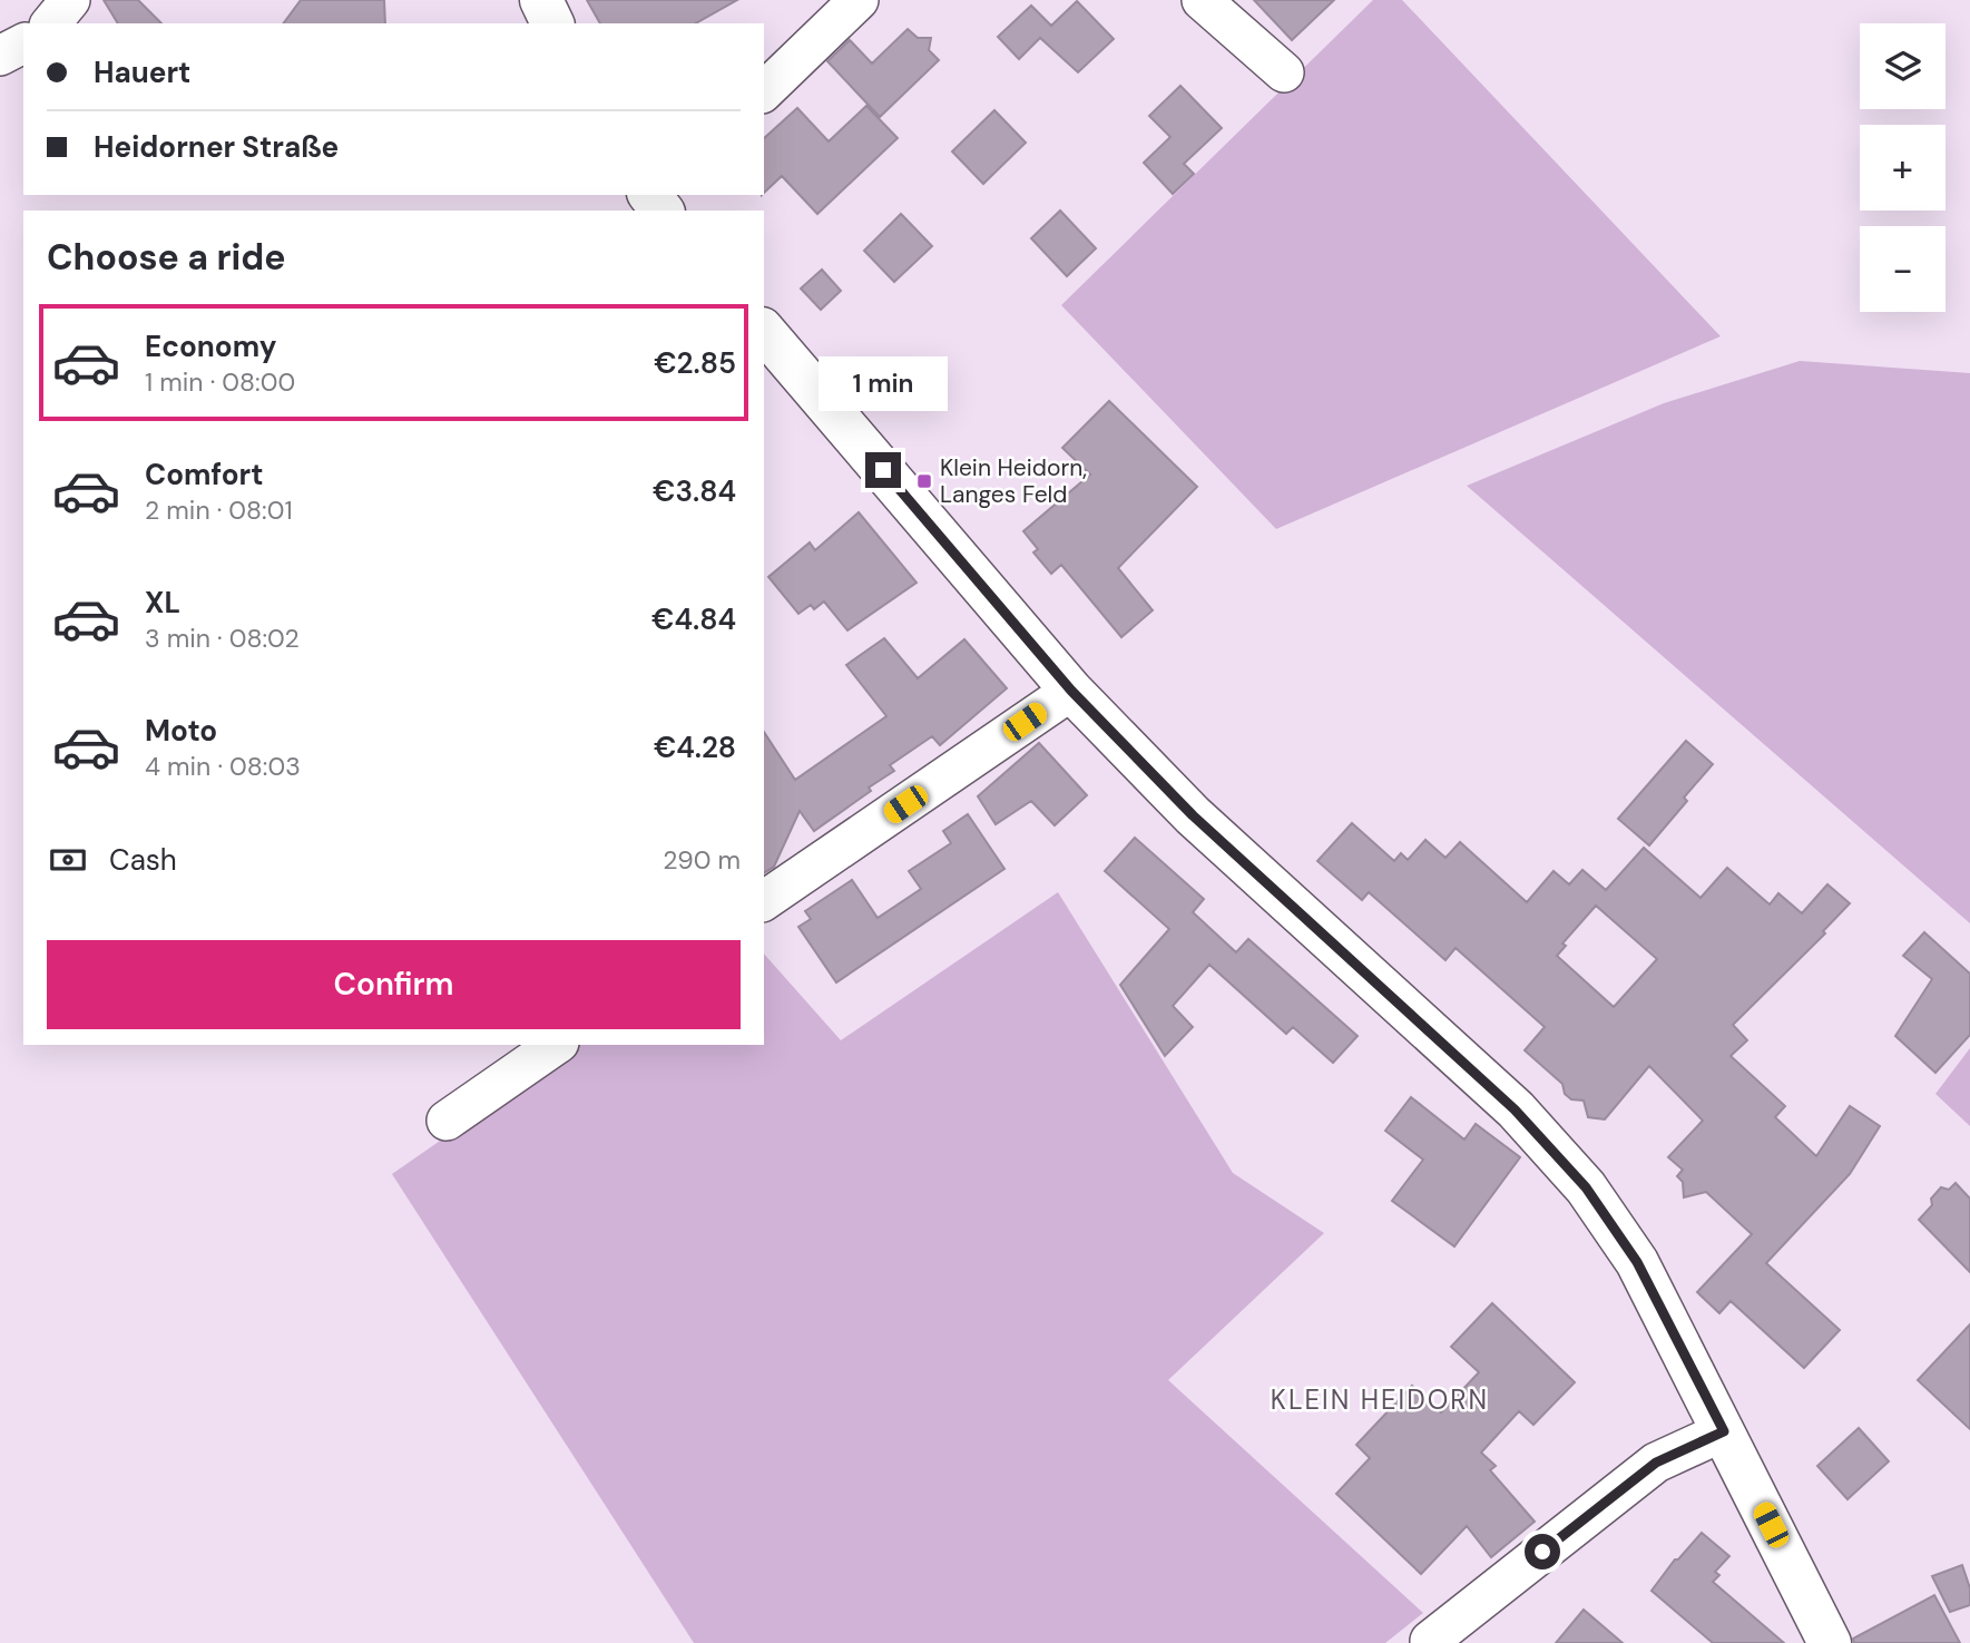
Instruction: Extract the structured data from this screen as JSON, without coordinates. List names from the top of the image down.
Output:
{
  "districts": ["KLEIN HEIDORN"],
  "places": {
    "transit": ["Klein Heidorn, Langes Feld"]
  },
  "page": {
    "map_buttons": ["+", "−"],
    "banner": ["Hauert", "Heidorner Straße"],
    "heading": "Choose a ride",
    "list": [
      {
        "name": "Economy",
        "note": "1 min · 08:00",
        "value": "€2.85"
      },
      {
        "name": "Comfort",
        "note": "2 min · 08:01",
        "value": "€3.84"
      },
      {
        "name": "XL",
        "note": "3 min · 08:02",
        "value": "€4.84"
      },
      {
        "name": "Moto",
        "note": "4 min · 08:03",
        "value": "€4.28"
      }
    ],
    "bubble": "1 min",
    "pay": ["Cash", "290 m"],
    "buttons": "Confirm"
  }
}
